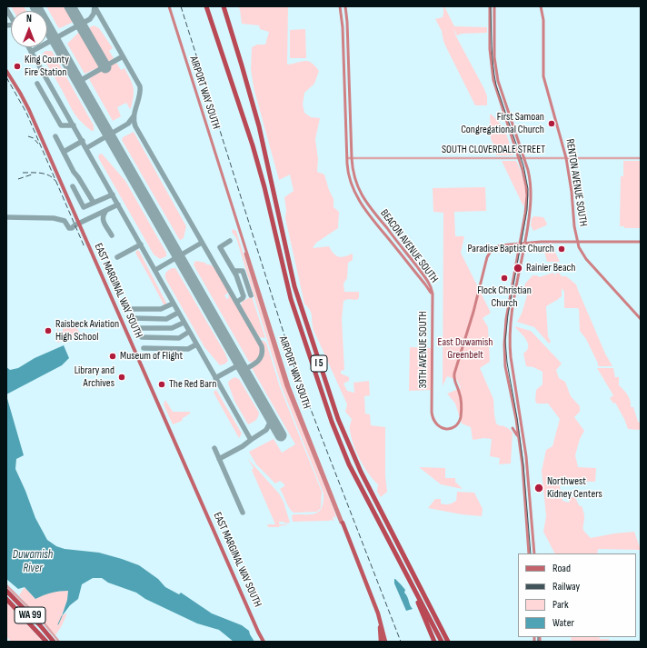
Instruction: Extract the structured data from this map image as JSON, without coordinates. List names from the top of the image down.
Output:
{
  "streets": {
    "highway": ["I 5", "WA 99"],
    "main road": [
      "AIRPORT WAY SOUTH",
      "RENTON AVENUE SOUTH",
      "BEACON AVENUE SOUTH",
      "EAST MARGINAL WAY SOUTH",
      "39TH AVENUE SOUTH"
    ],
    "street": ["SOUTH CLOVERDALE STREET"]
  },
  "crossings": [
    ["SOUTH CLOVERDALE STREET", "RENTON AVENUE SOUTH"],
    ["SOUTH CLOVERDALE STREET", "BEACON AVENUE SOUTH"],
    ["BEACON AVENUE SOUTH", "39TH AVENUE SOUTH"]
  ],
  "water": ["Duwamish River"],
  "parks": ["East Duwamish Greenbelt"],
  "places": [
    "King County Fire Station",
    "First Samoan Congregational Church",
    "Paradise Baptist Church",
    "Rainier Beach",
    "Flock Christian Church",
    "Raisbeck Aviation High School",
    "Museum of Flight",
    "Library and Archives",
    "The Red Barn",
    "Northwest Kidney Centers"
  ],
  "legend": [
    "Road",
    "Railway",
    "Park",
    "Water"
  ],
  "north": "top"
}
